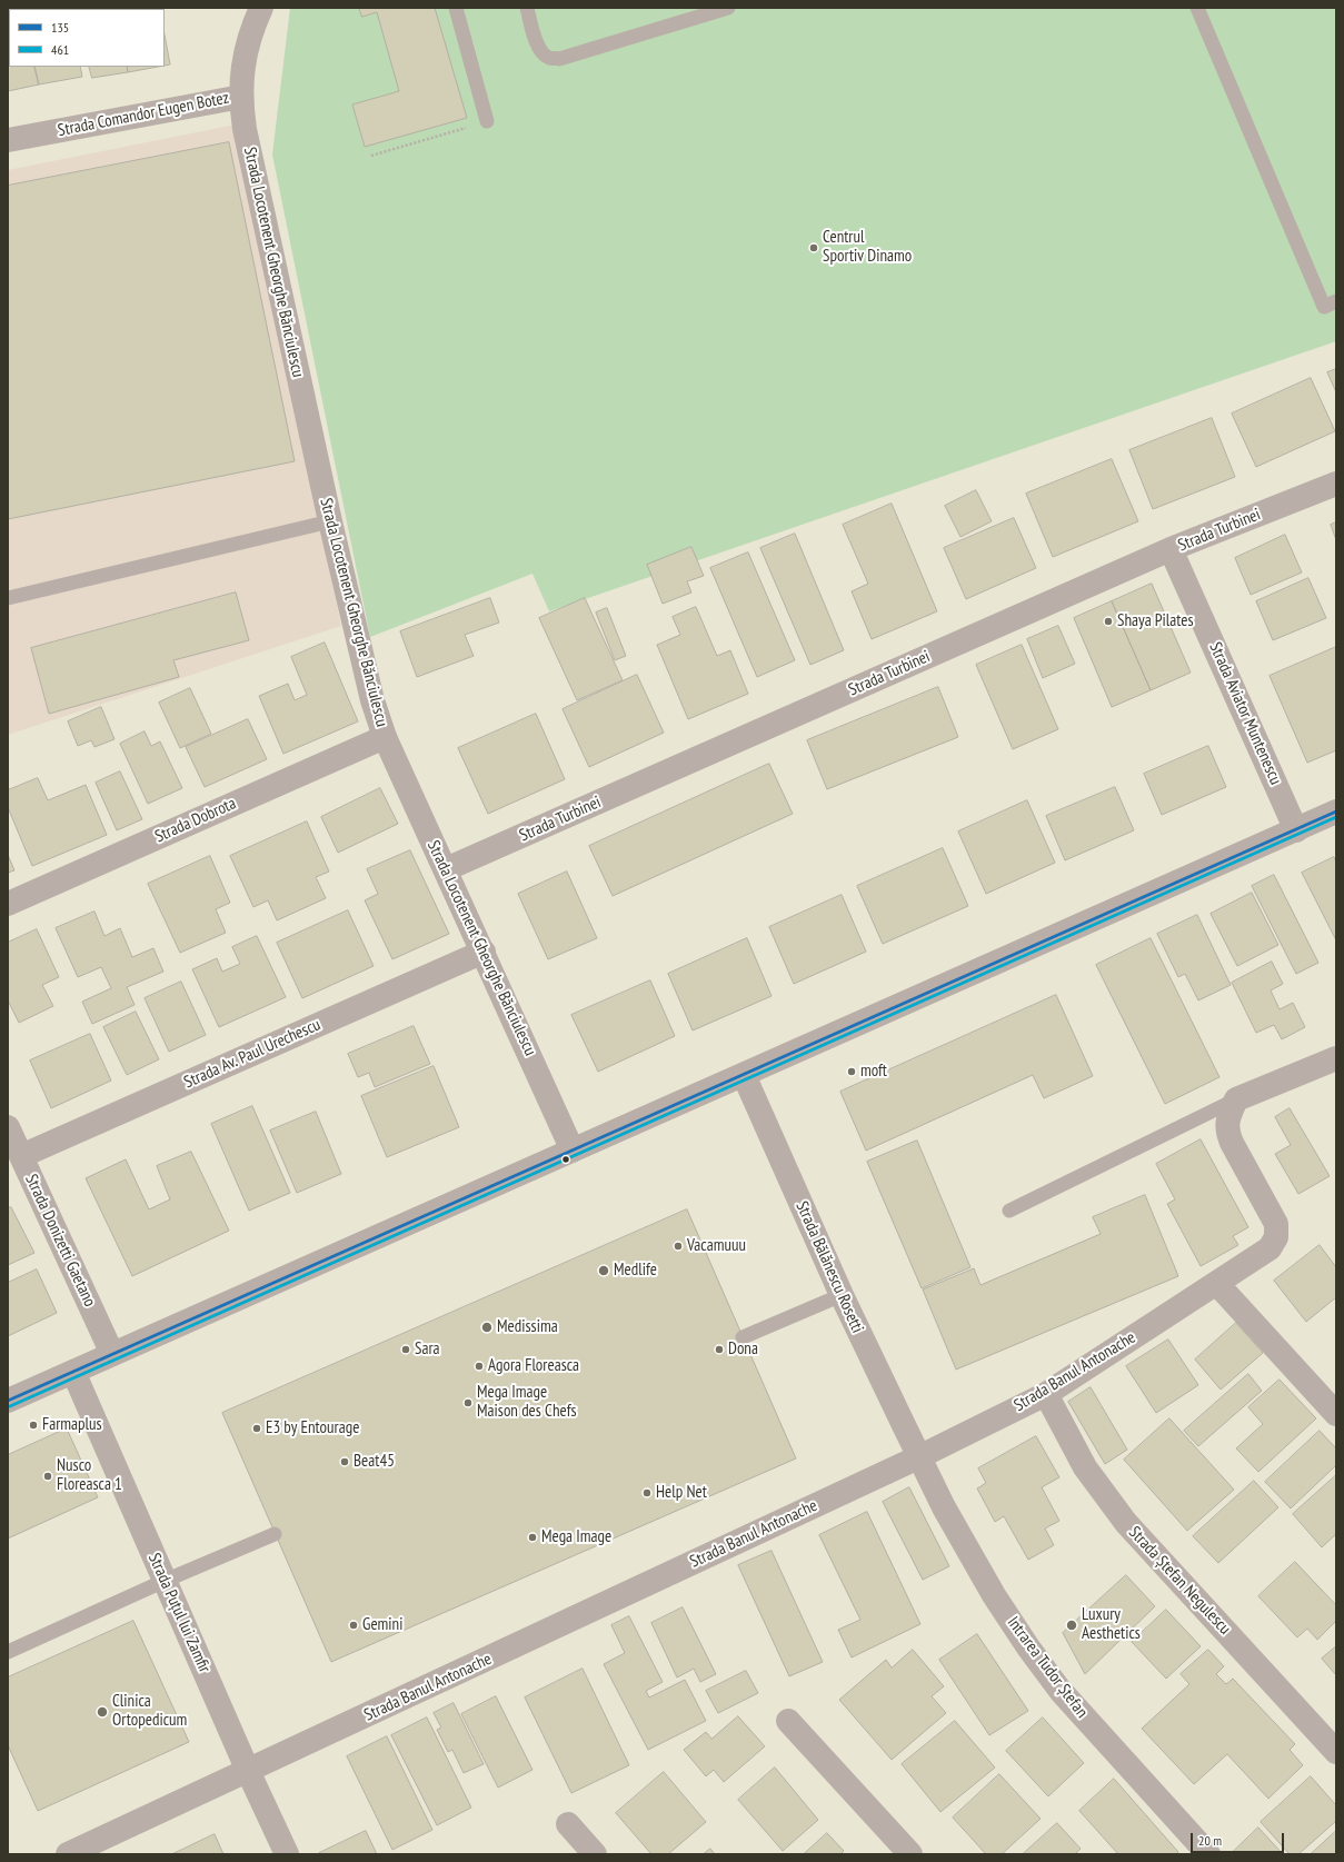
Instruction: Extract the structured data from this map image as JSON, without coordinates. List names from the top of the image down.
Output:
{
  "streets": {
    "street": [
      "Strada Comandor Eugen Botez",
      "Strada Locotenent Gheorghe Bănciulescu",
      "Strada Turbinei",
      "Strada Aviator Muntenescu",
      "Strada Dobrota",
      "Strada Av. Paul Urechescu",
      "Strada Donizetti Gaetano",
      "Strada Bălănescu Rosetti",
      "Strada Banul Antonache",
      "Strada Ștefan Negulescu",
      "Strada Puțul lui Zamfir",
      "Intrarea Tudor Ștefan"
    ]
  },
  "crossings": [
    ["Strada Comandor Eugen Botez", "Strada Locotenent Gheorghe Bănciulescu"],
    ["Strada Locotenent Gheorghe Bănciulescu", "Strada Turbinei"],
    ["Strada Locotenent Gheorghe Bănciulescu", "Strada Dobrota"],
    ["Strada Locotenent Gheorghe Bănciulescu", "Strada Av. Paul Urechescu"],
    ["Strada Turbinei", "Strada Aviator Muntenescu"],
    ["Strada Av. Paul Urechescu", "Strada Donizetti Gaetano"],
    ["Strada Bălănescu Rosetti", "Strada Banul Antonache"],
    ["Strada Bălănescu Rosetti", "Intrarea Tudor Ștefan"],
    ["Strada Banul Antonache", "Strada Ștefan Negulescu"],
    ["Strada Banul Antonache", "Strada Puțul lui Zamfir"],
    ["Strada Banul Antonache", "Intrarea Tudor Ștefan"]
  ],
  "places": [
    "Centrul Sportiv Dinamo",
    "Shaya Pilates",
    "moft",
    "Vacamuuu",
    "Medlife",
    "Medissima",
    "Sara",
    "Dona",
    "Agora Floreasca",
    "Mega Image Maison des Chefs",
    "Farmaplus",
    "E3 by Entourage",
    "Beat45",
    "Nusco Floreasca 1",
    "Help Net",
    "Mega Image",
    "Gemini",
    "Luxury Aesthetics",
    "Clinica Ortopedicum"
  ],
  "lines": ["transit line 135", "transit line 461"],
  "legend": ["135", "461"],
  "scale_bar": "20 m"
}
